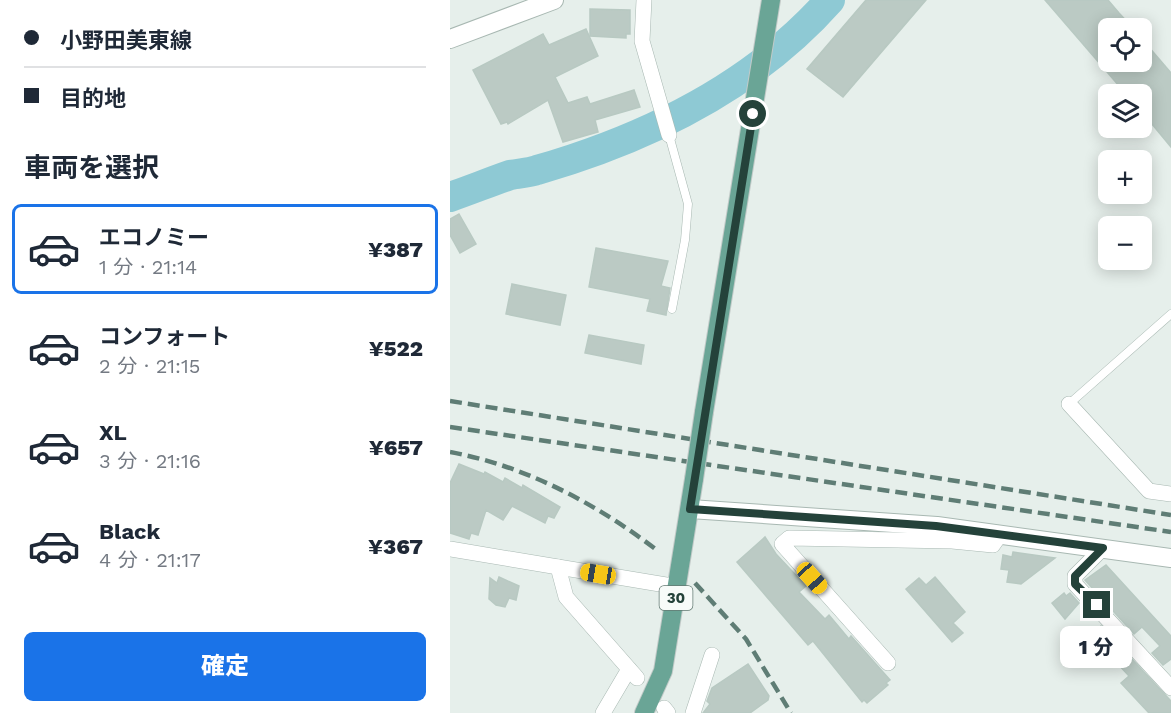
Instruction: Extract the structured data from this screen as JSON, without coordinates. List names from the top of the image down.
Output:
{
  "streets": {
    "main road": ["30"]
  },
  "page": {
    "banner": ["小野田美東線", "目的地"],
    "map_buttons": ["+", "−"],
    "heading": "車両を選択",
    "list": [
      {
        "name": "エコノミー",
        "note": "1 分 · 21:14",
        "value": "¥387"
      },
      {
        "name": "コンフォート",
        "note": "2 分 · 21:15",
        "value": "¥522"
      },
      {
        "name": "XL",
        "note": "3 分 · 21:16",
        "value": "¥657"
      },
      {
        "name": "Black",
        "note": "4 分 · 21:17",
        "value": "¥367"
      }
    ],
    "buttons": "確定",
    "bubble": "1 分"
  }
}
